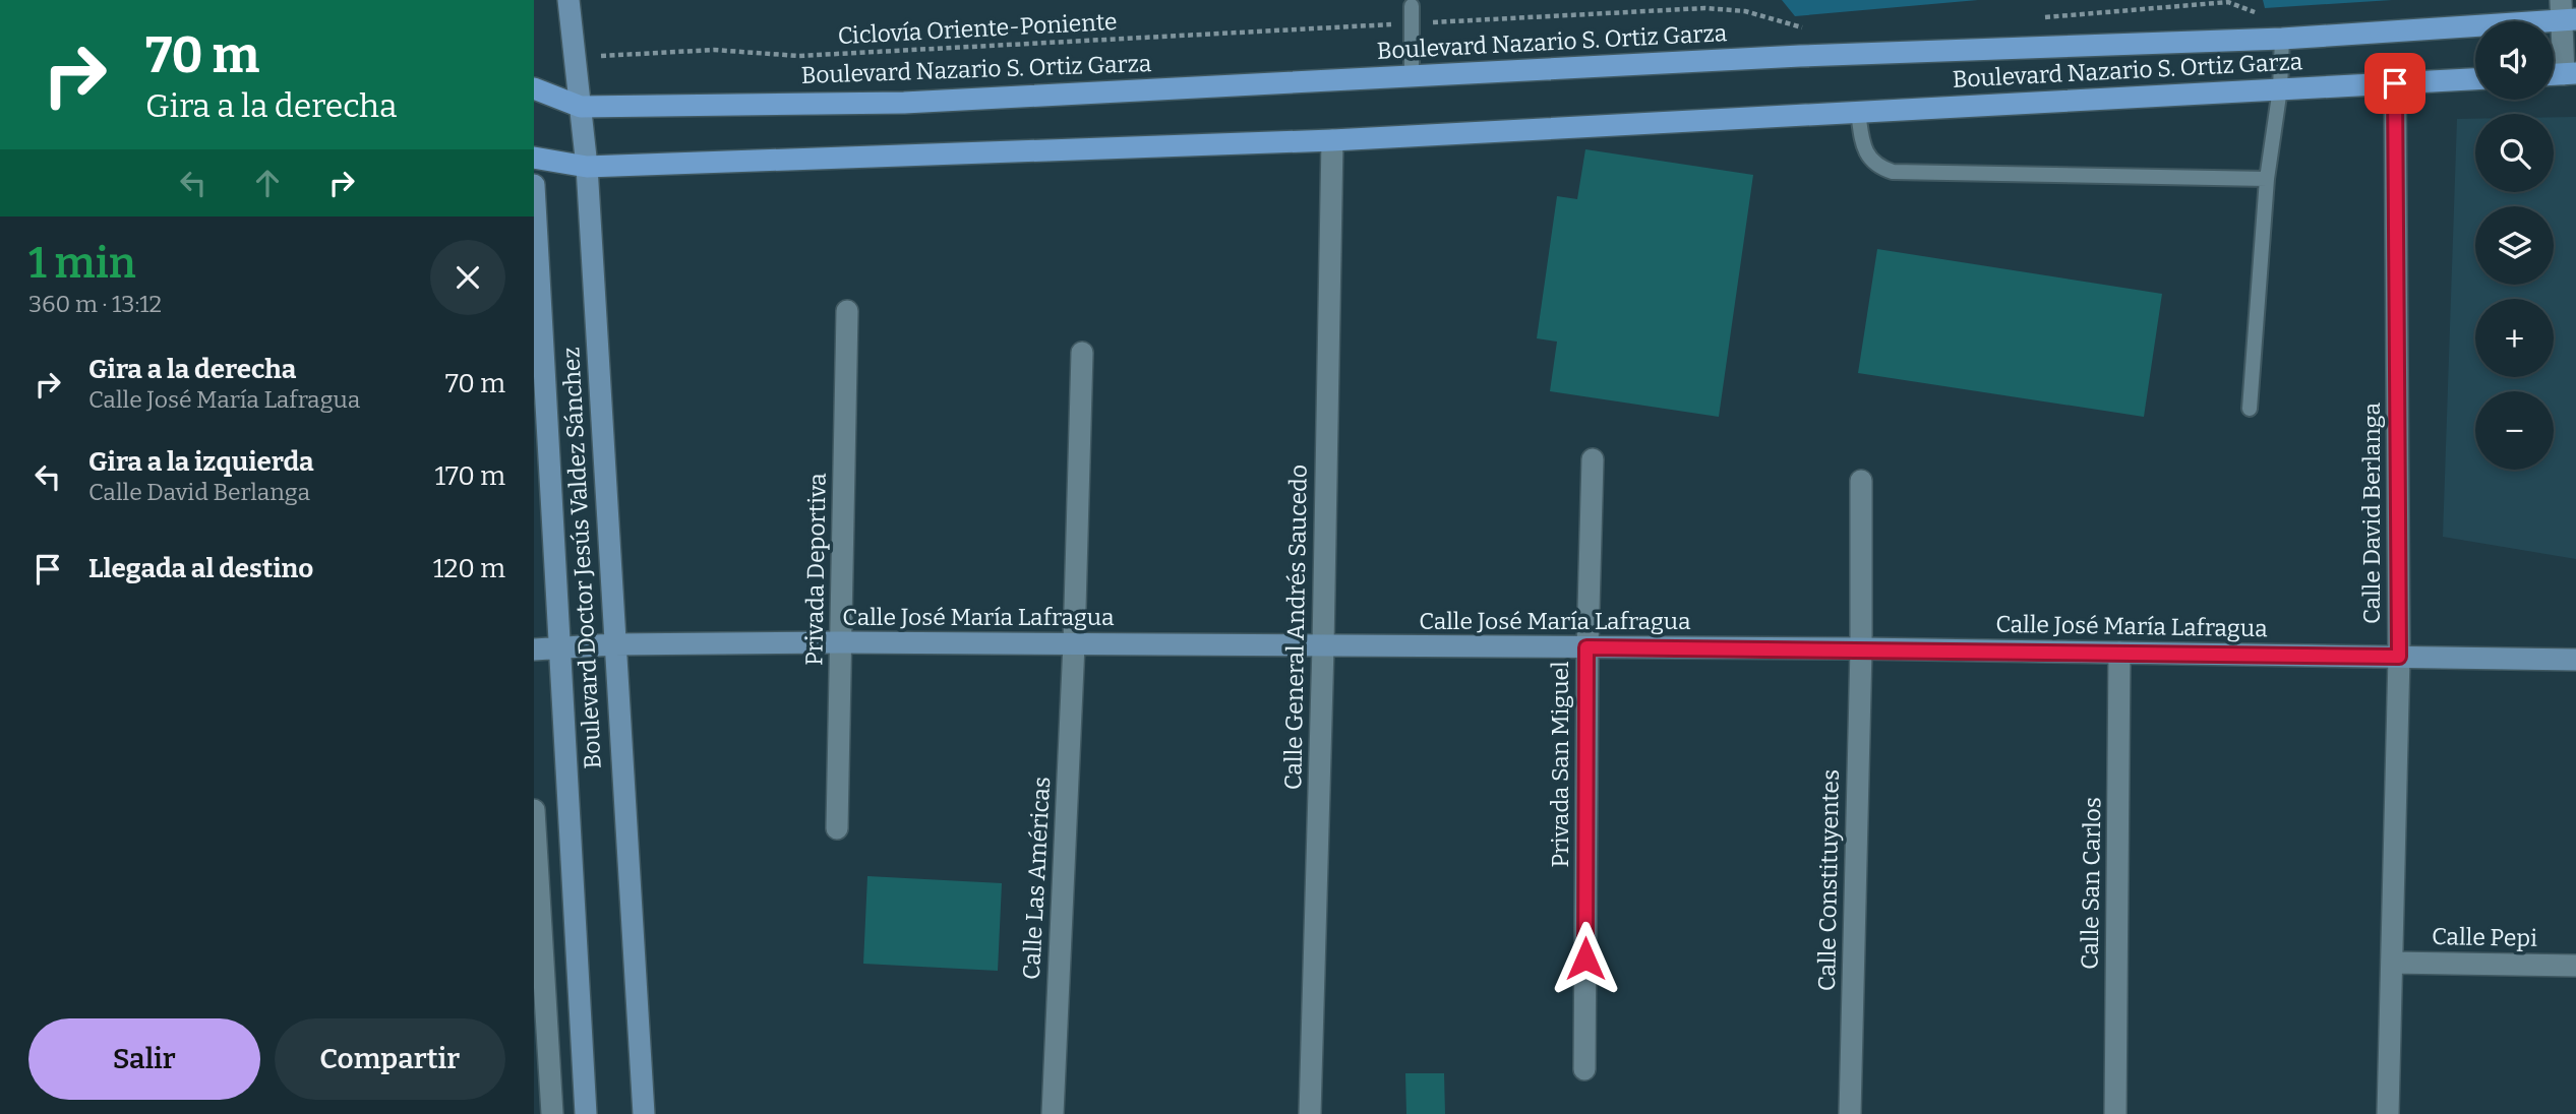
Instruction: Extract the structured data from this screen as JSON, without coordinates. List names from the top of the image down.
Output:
{
  "streets": {
    "main road": ["Boulevard Nazario S. Ortiz Garza", "Boulevard Doctor Jesús Valdez Sánchez", "Calle José María Lafragua"],
    "street": [
      "Calle David Berlanga",
      "Privada Deportiva",
      "Calle General Andrés Saucedo",
      "Privada San Miguel",
      "Calle Las Américas",
      "Calle Constituyentes",
      "Calle San Carlos",
      "Calle Pepi"
    ],
    "path": ["Ciclovía Oriente-Poniente"]
  },
  "crossings": [
    ["Ciclovía Oriente-Poniente", "Boulevard Doctor Jesús Valdez Sánchez"],
    ["Boulevard Nazario S. Ortiz Garza", "Calle David Berlanga"],
    ["Boulevard Nazario S. Ortiz Garza", "Boulevard Doctor Jesús Valdez Sánchez"],
    ["Boulevard Nazario S. Ortiz Garza", "Calle General Andrés Saucedo"],
    ["Calle David Berlanga", "Calle José María Lafragua"],
    ["Calle David Berlanga", "Calle Pepi"],
    ["Boulevard Doctor Jesús Valdez Sánchez", "Calle José María Lafragua"],
    ["Privada Deportiva", "Calle José María Lafragua"],
    ["Calle José María Lafragua", "Calle General Andrés Saucedo"],
    ["Calle José María Lafragua", "Privada San Miguel"],
    ["Calle José María Lafragua", "Calle Las Américas"],
    ["Calle José María Lafragua", "Calle Constituyentes"],
    ["Calle José María Lafragua", "Calle San Carlos"]
  ],
  "page": {
    "turn": ["70 m", "Gira a la derecha"],
    "map_buttons": ["+", "−"],
    "heading": ["1 min", "360 m · 13:12"],
    "list": [
      {
        "name": "Gira a la derecha",
        "note": "Calle José María Lafragua",
        "value": "70 m"
      },
      {
        "name": "Gira a la izquierda",
        "note": "Calle David Berlanga",
        "value": "170 m"
      },
      {
        "name": "Llegada al destino",
        "value": "120 m"
      }
    ],
    "buttons": ["Salir", "Compartir"]
  }
}
